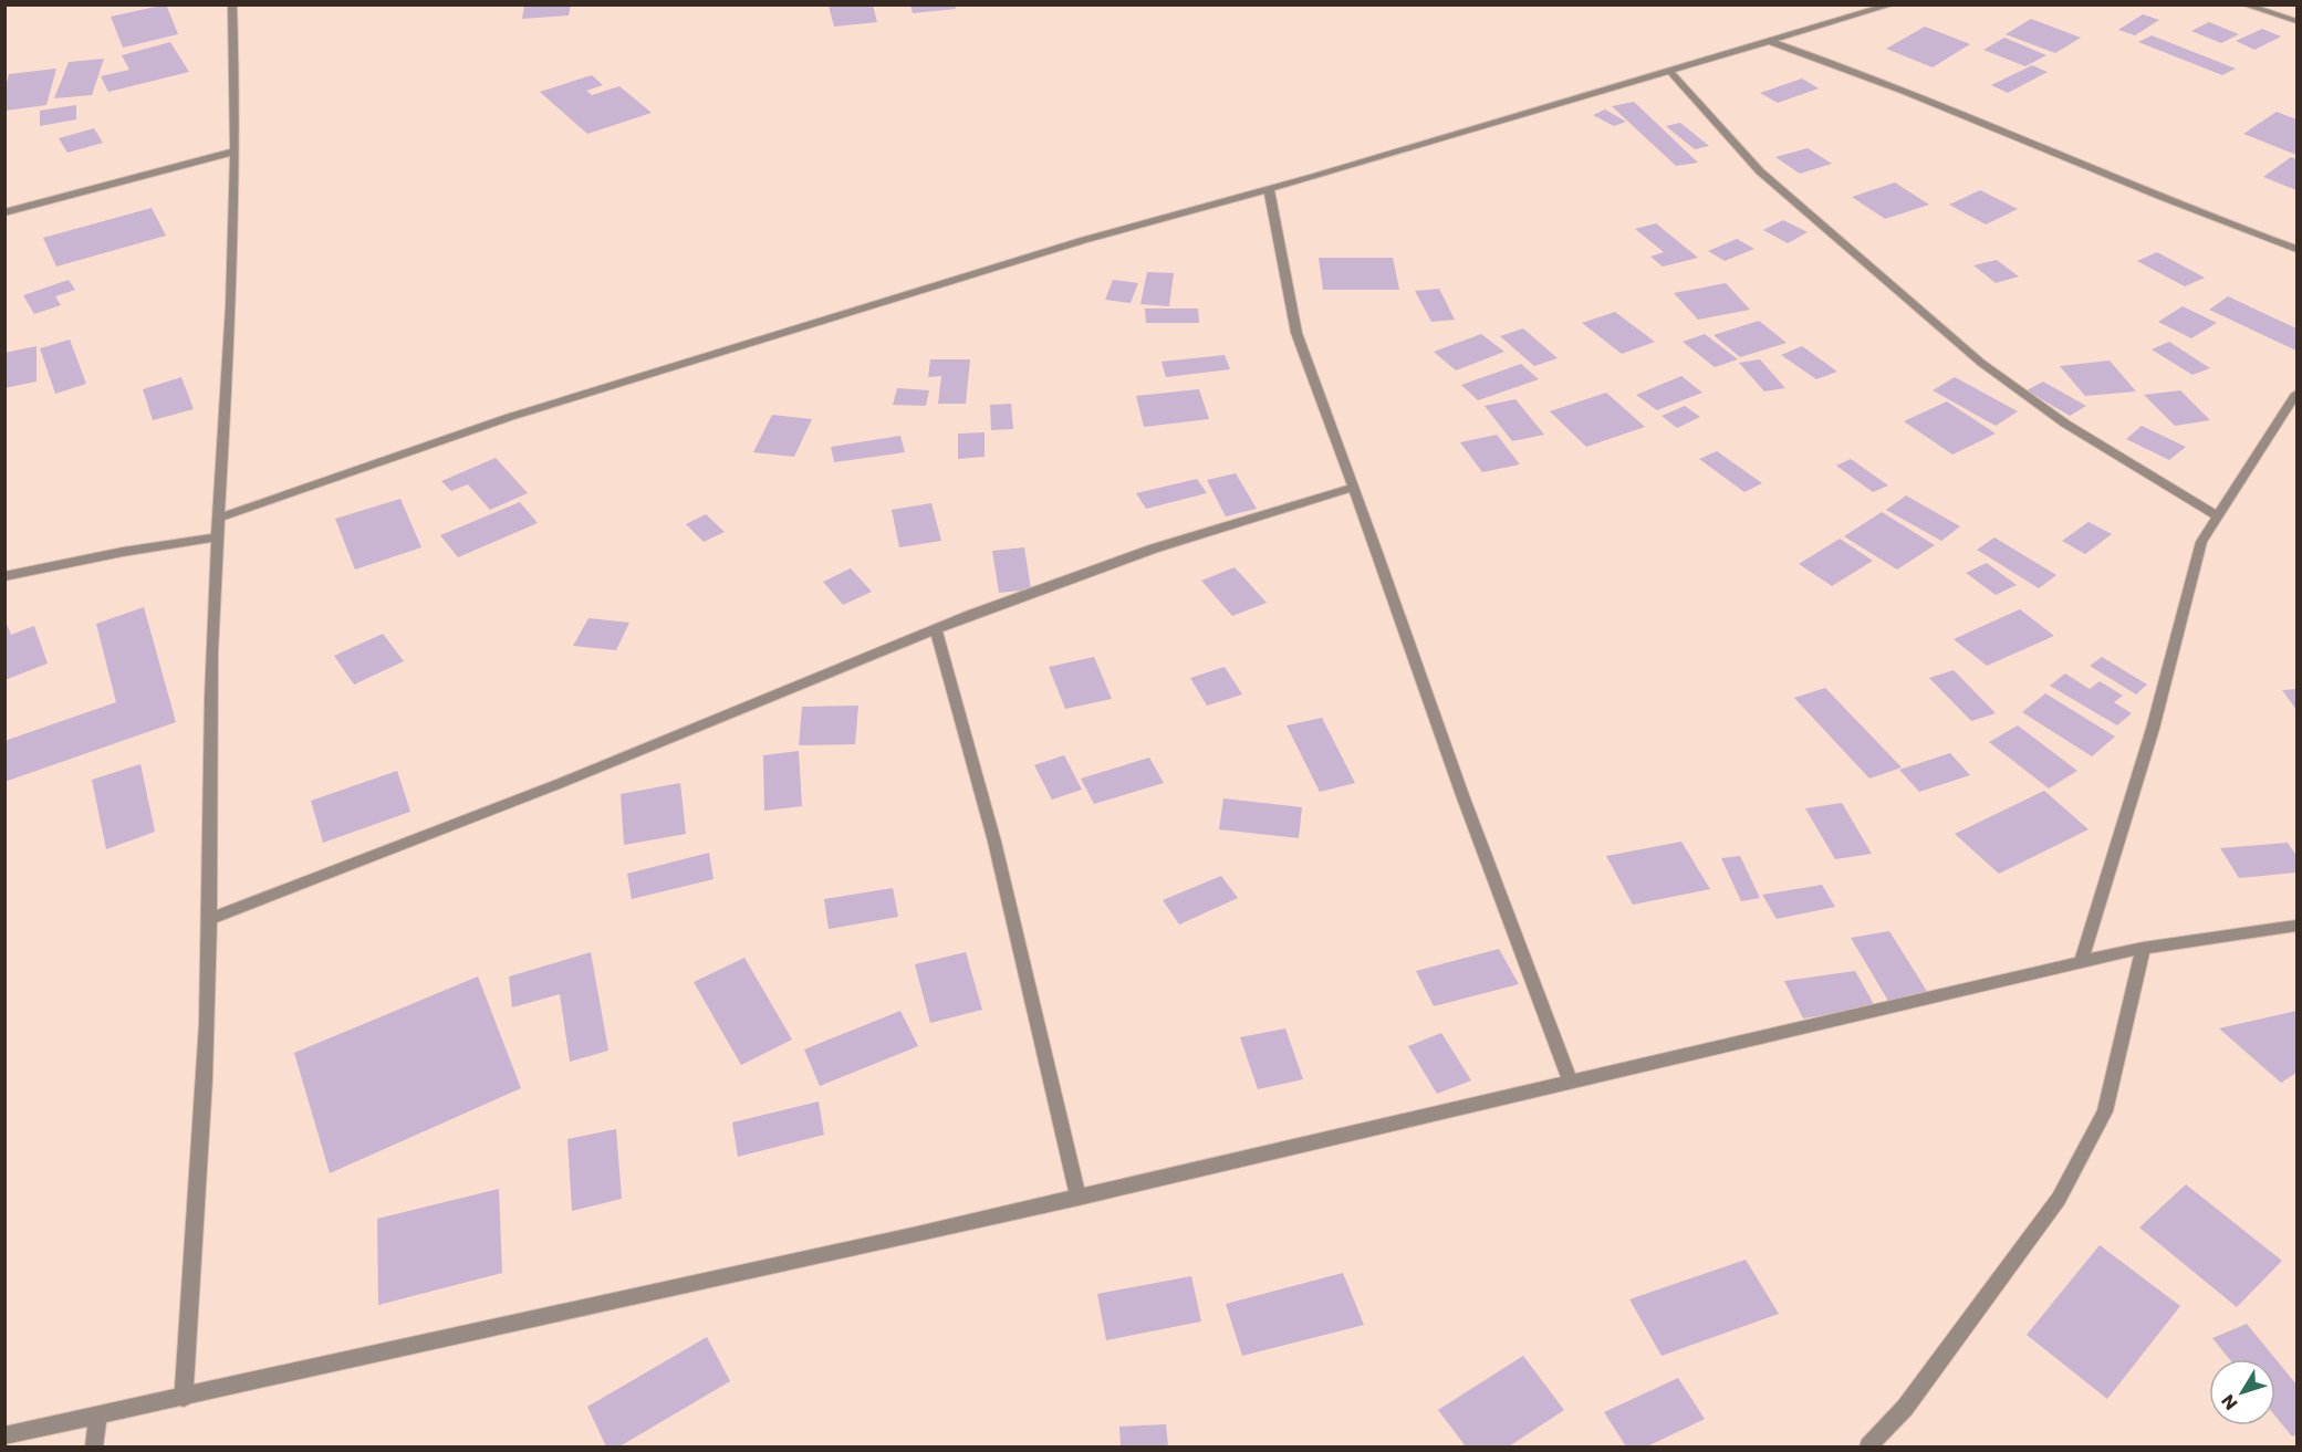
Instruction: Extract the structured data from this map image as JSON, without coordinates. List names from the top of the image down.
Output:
{
  "north": "bottom left"
}
